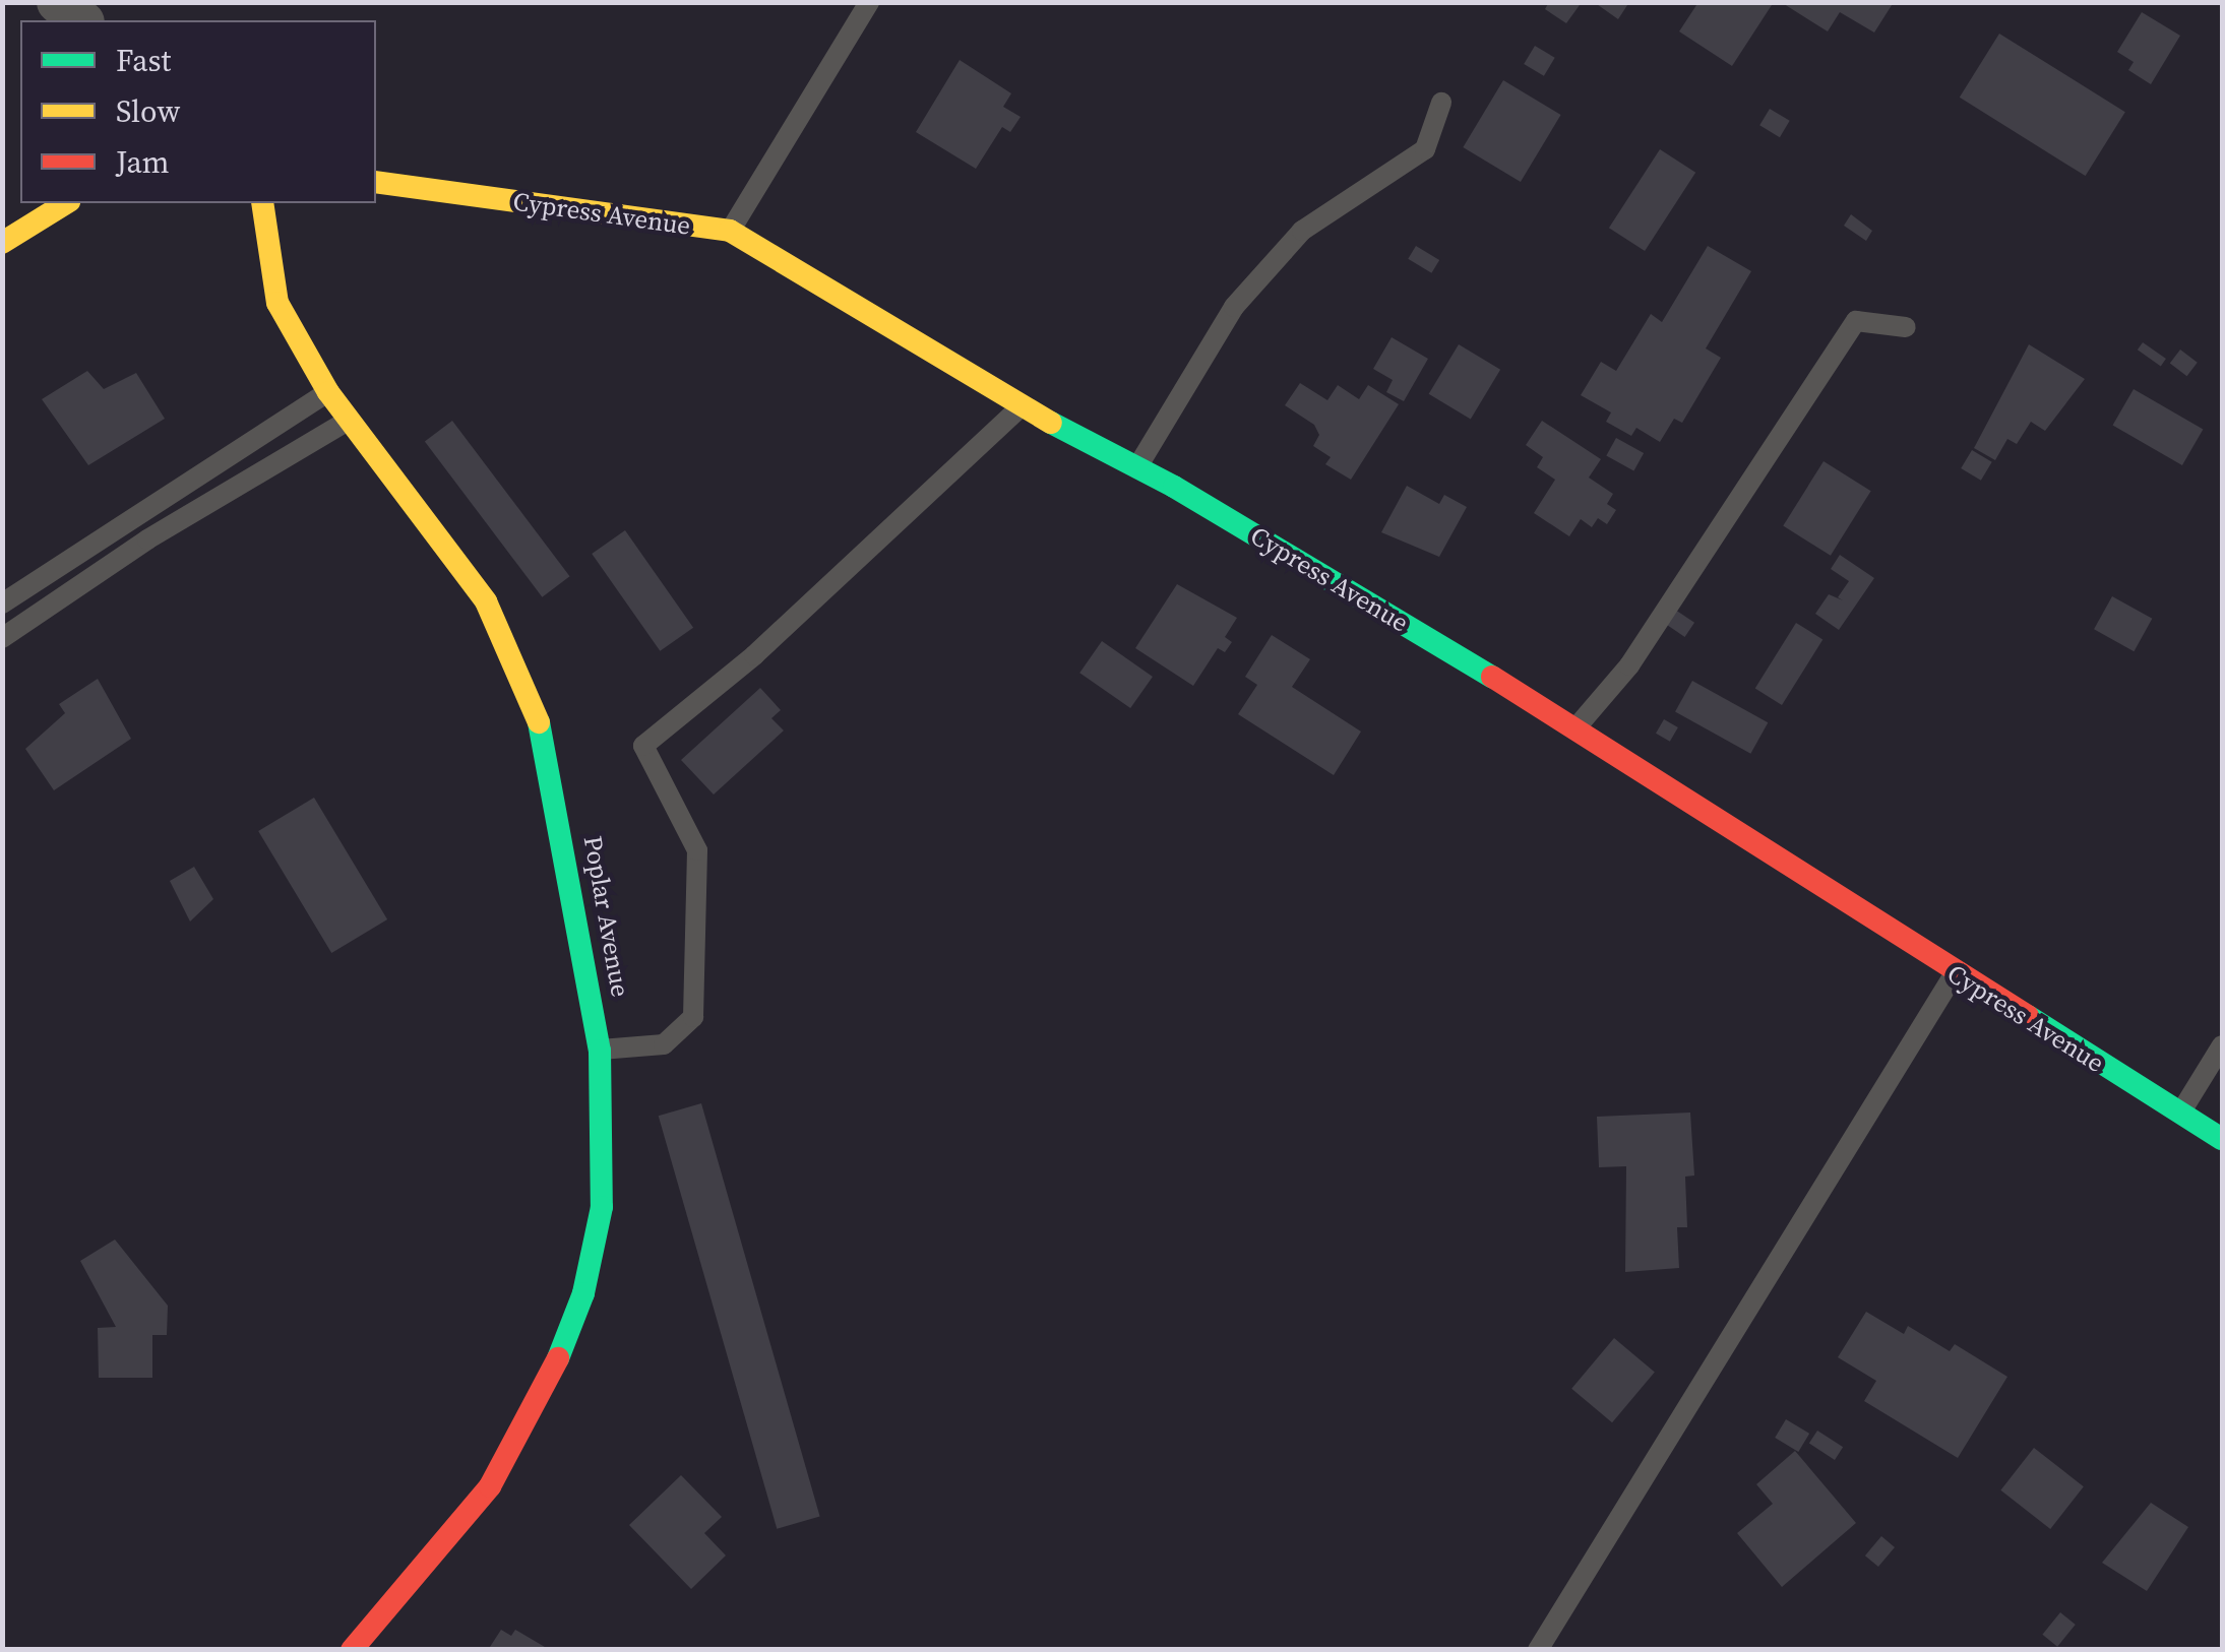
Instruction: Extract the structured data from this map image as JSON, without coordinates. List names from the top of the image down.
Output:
{
  "streets": {
    "street": ["Cypress Avenue", "Poplar Avenue"]
  },
  "legend": ["Fast", "Slow", "Jam"]
}
